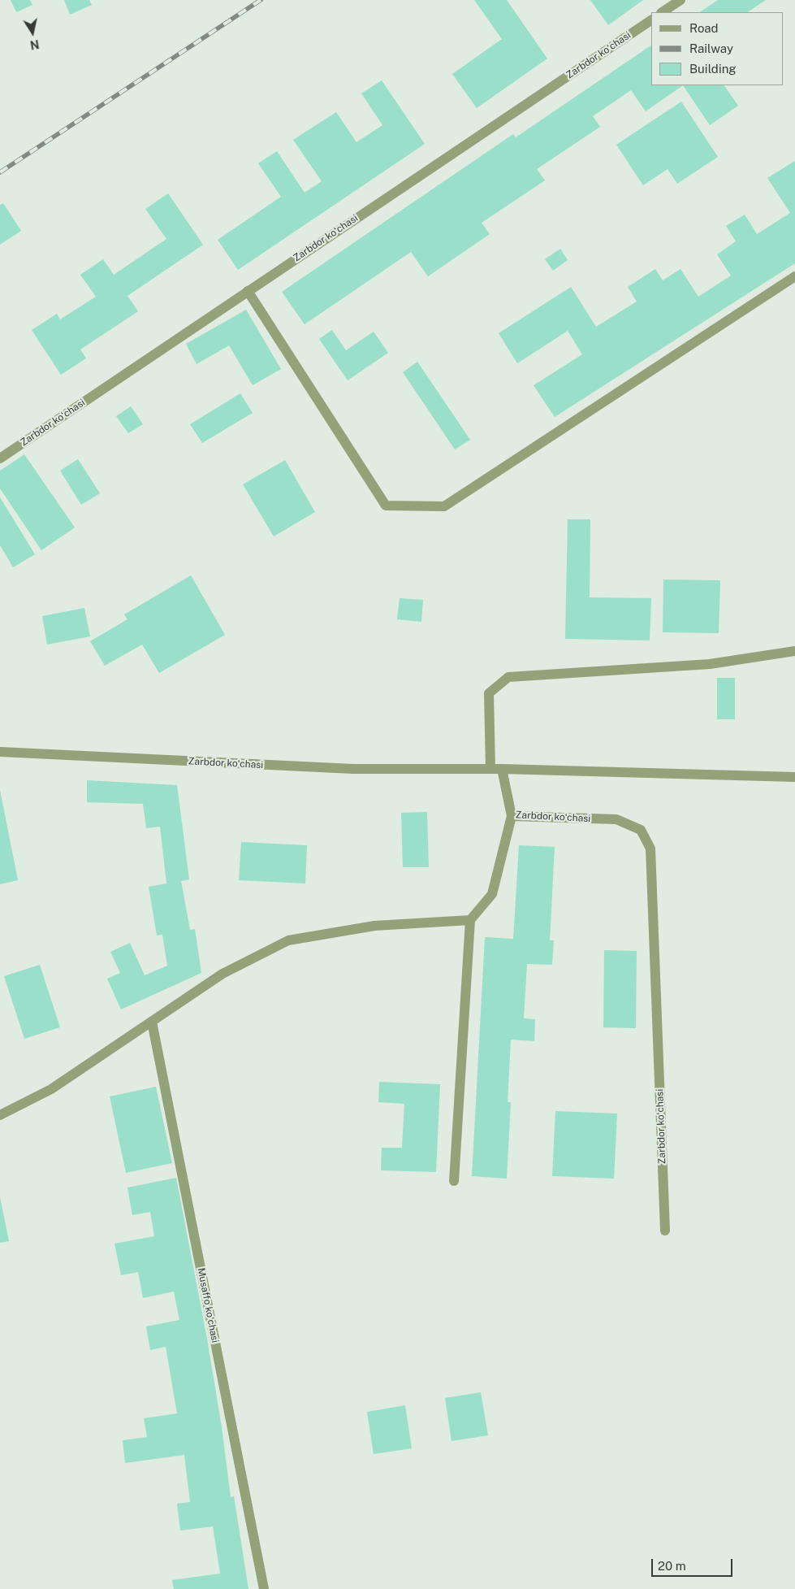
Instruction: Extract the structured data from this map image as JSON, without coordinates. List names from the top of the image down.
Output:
{
  "streets": {
    "street": ["Zarbdor koʻchasi", "Musaffo koʻchasi"]
  },
  "legend": ["Road", "Railway", "Building"],
  "scale_bar": "20 m",
  "north": "bottom"
}
